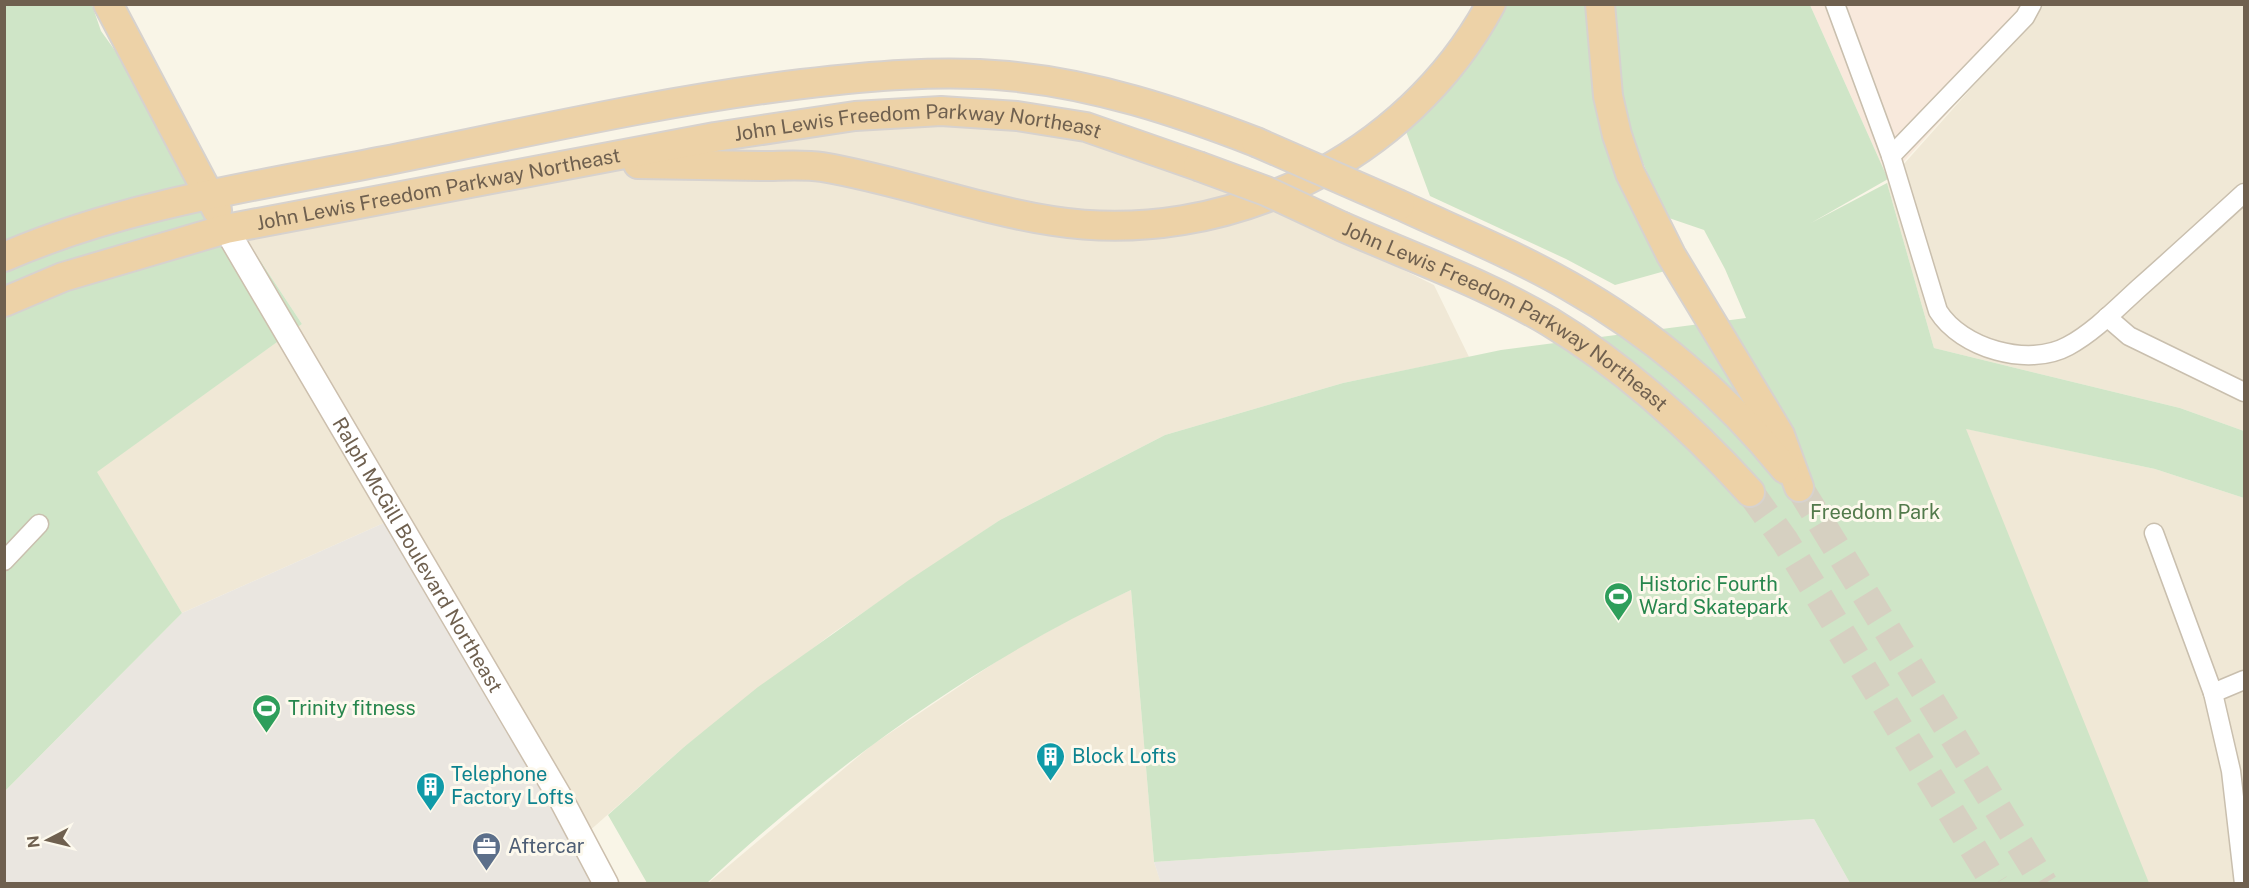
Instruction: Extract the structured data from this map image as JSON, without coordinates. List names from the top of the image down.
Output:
{
  "streets": {
    "highway": ["John Lewis Freedom Parkway Northeast"],
    "main road": ["Ralph McGill Boulevard Northeast"]
  },
  "crossings": [
    ["John Lewis Freedom Parkway Northeast", "Ralph McGill Boulevard Northeast"]
  ],
  "parks": ["Freedom Park"],
  "places": {
    "sports": ["Historic Fourth Ward Skatepark", "Trinity fitness"],
    "building": ["Block Lofts", "Telephone Factory Lofts"],
    "office": ["Aftercar"]
  },
  "north": "left"
}
